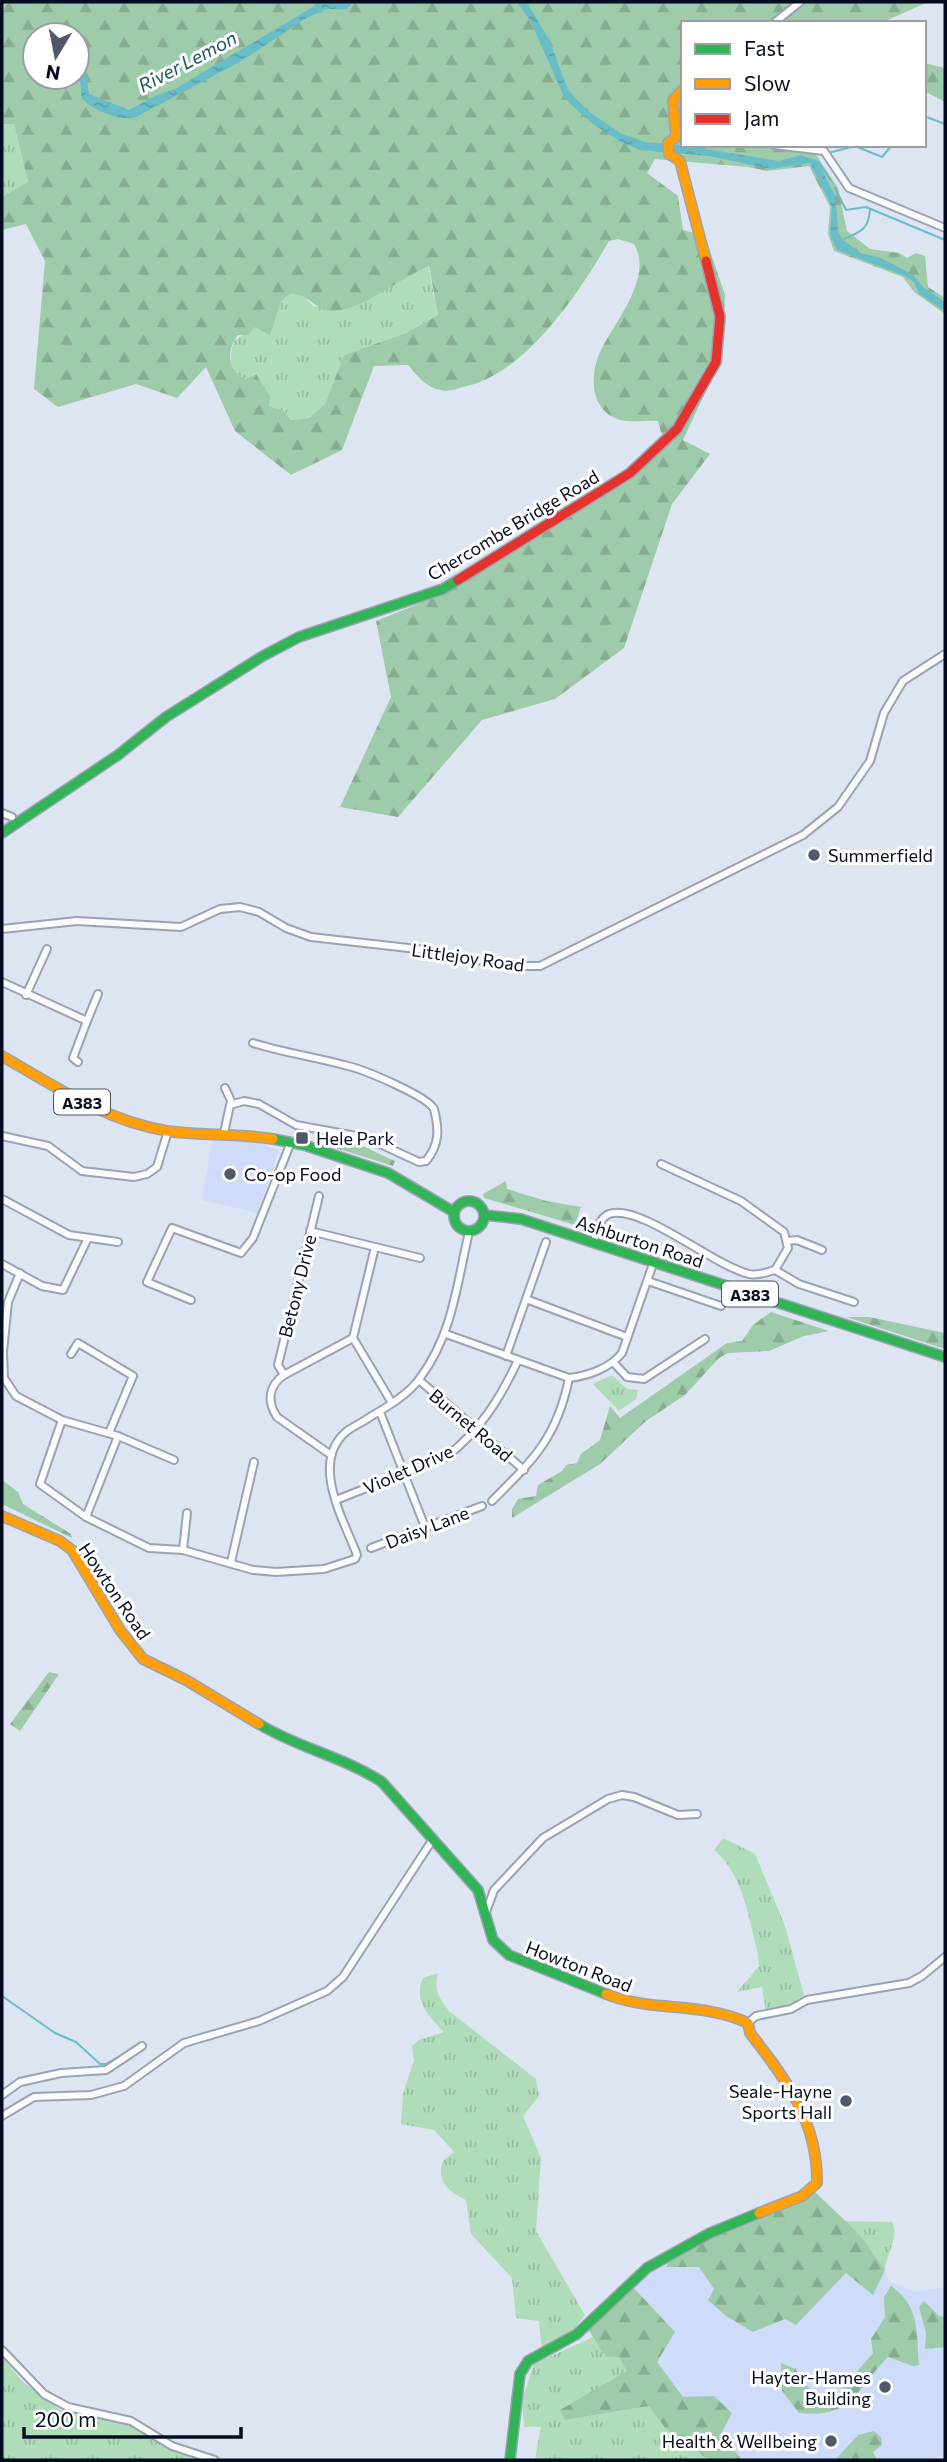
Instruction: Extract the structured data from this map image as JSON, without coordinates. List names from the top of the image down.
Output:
{
  "streets": {
    "street": [
      "Chercombe Bridge Road",
      "Littlejoy Road",
      "A383",
      "Ashburton Road",
      "Betony Drive",
      "Burnet Road",
      "Violet Drive",
      "Daisy Lane",
      "Howton Road"
    ]
  },
  "crossings": [
    ["A383", "Ashburton Road"],
    ["Burnet Road", "Violet Drive"],
    ["Burnet Road", "Daisy Lane"]
  ],
  "water": ["River Lemon"],
  "places": {
    "other": [
      "Summerfield",
      "Co-op Food",
      "Seale-Hayne Sports Hall",
      "Hayter-Hames Building",
      "Health & Wellbeing"
    ],
    "transit": ["Hele Park"]
  },
  "legend": ["Fast", "Slow", "Jam"],
  "scale_bar": "200 m",
  "north": "bottom"
}
